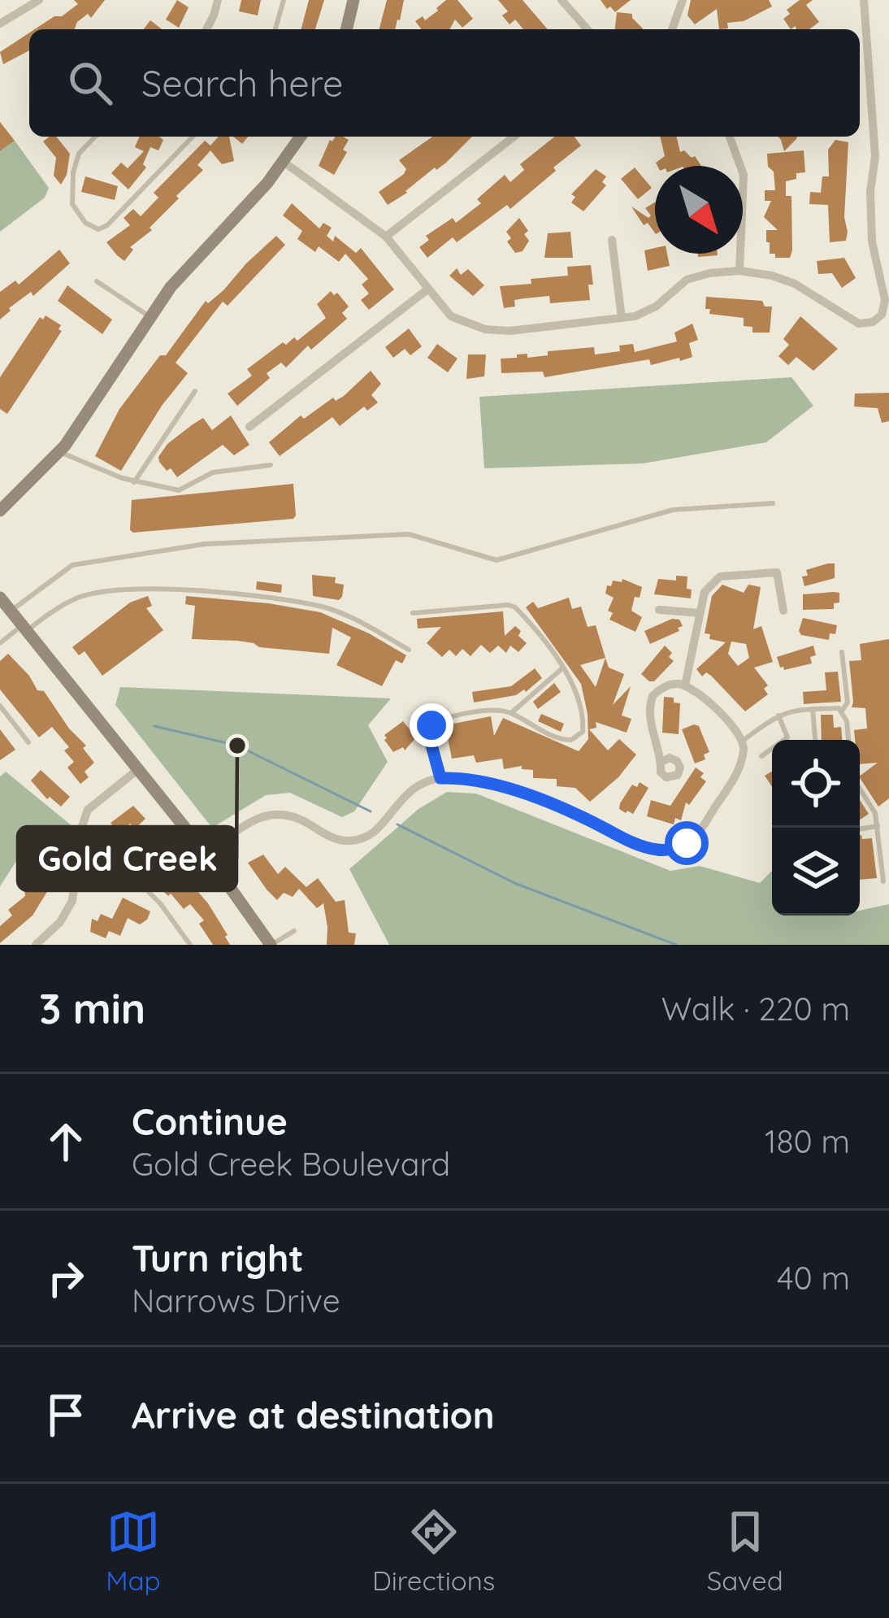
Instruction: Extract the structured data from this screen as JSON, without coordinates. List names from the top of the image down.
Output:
{
  "places": ["Gold Creek"],
  "north": "bottom right",
  "page": {
    "search": "Search here",
    "heading": ["3 min", "Walk · 220 m"],
    "list": [
      ["Continue", "Gold Creek Boulevard", "180 m"],
      ["Turn right", "Narrows Drive", "40 m"],
      "Arrive at destination"
    ],
    "nav": ["Map", "Directions", "Saved"]
  }
}
